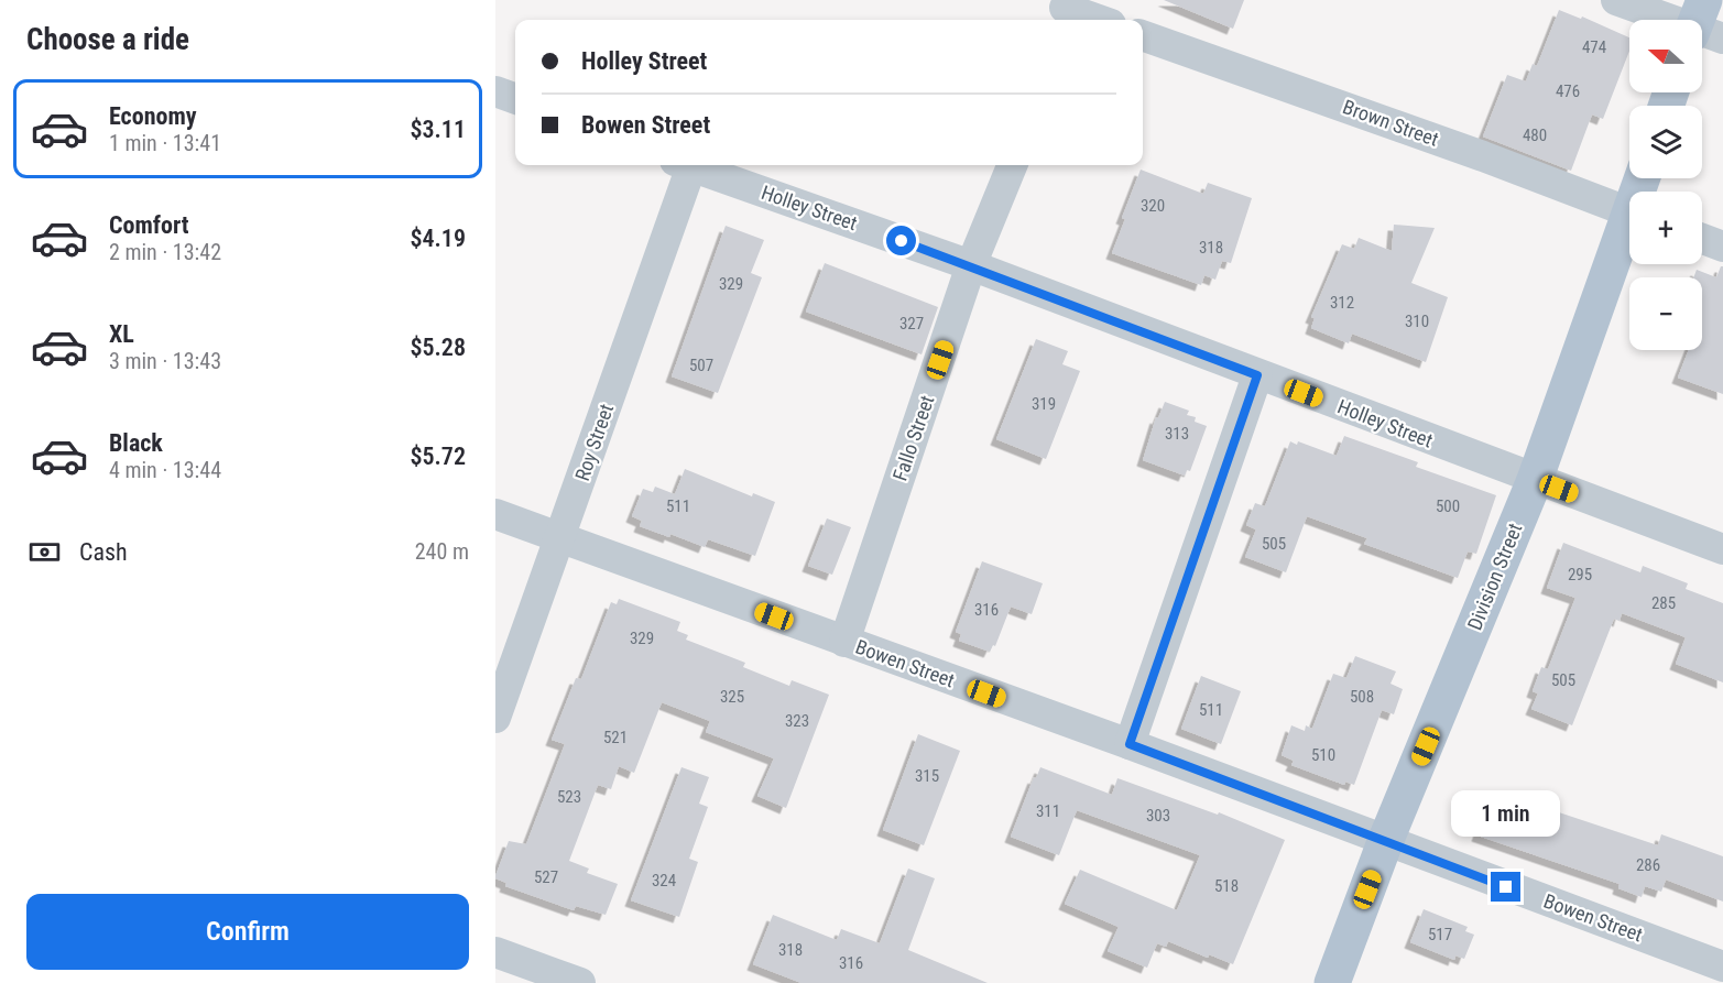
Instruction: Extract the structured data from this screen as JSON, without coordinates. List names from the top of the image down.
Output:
{
  "streets": {
    "main road": ["Division Street"],
    "street": [
      "Brown Street",
      "Holley Street",
      "Fallo Street",
      "Roy Street",
      "Bowen Street"
    ]
  },
  "crossings": [
    ["Holley Street", "Fallo Street"],
    ["Holley Street", "Division Street"],
    ["Fallo Street", "Bowen Street"],
    ["Roy Street", "Bowen Street"],
    ["Division Street", "Bowen Street"]
  ],
  "house_numbers": [
    "474",
    "476",
    "480",
    "320",
    "318",
    "329",
    "312",
    "310",
    "327",
    "507",
    "319",
    "313",
    "511",
    "500",
    "505",
    "295",
    "285",
    "316",
    "329",
    "505",
    "325",
    "508",
    "511",
    "323",
    "521",
    "510",
    "315",
    "523",
    "311",
    "303",
    "286",
    "527",
    "324",
    "518",
    "517",
    "318",
    "316"
  ],
  "north": "left",
  "page": {
    "heading": "Choose a ride",
    "map_buttons": ["+", "−"],
    "banner": ["Holley Street", "Bowen Street"],
    "list": [
      {
        "name": "Economy",
        "note": "1 min · 13:41",
        "value": "$3.11"
      },
      {
        "name": "Comfort",
        "note": "2 min · 13:42",
        "value": "$4.19"
      },
      {
        "name": "XL",
        "note": "3 min · 13:43",
        "value": "$5.28"
      },
      {
        "name": "Black",
        "note": "4 min · 13:44",
        "value": "$5.72"
      }
    ],
    "pay": ["Cash", "240 m"],
    "bubble": "1 min",
    "buttons": "Confirm"
  }
}
